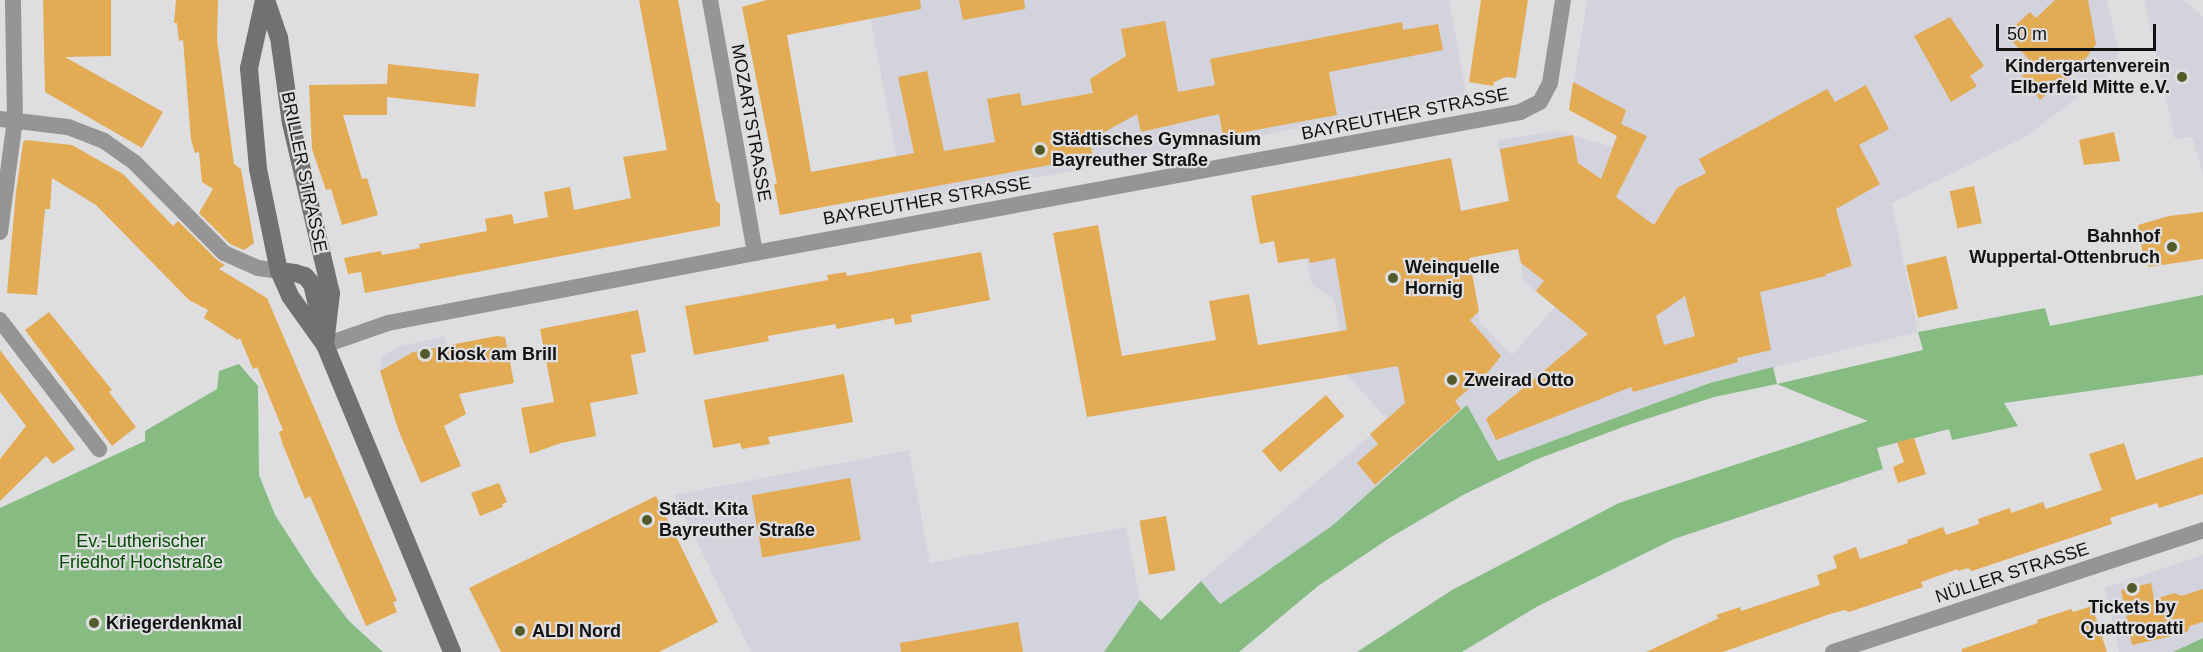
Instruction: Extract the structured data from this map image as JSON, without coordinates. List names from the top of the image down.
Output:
{
  "streets": {
    "main road": ["BRILLER STRASSE"],
    "street": ["BAYREUTHER STRASSE", "MOZARTSTRASSE", "NÜLLER STRASSE"]
  },
  "crossings": [
    ["BAYREUTHER STRASSE", "MOZARTSTRASSE"],
    ["BAYREUTHER STRASSE", "BRILLER STRASSE"]
  ],
  "parks": ["Ev.-Lutherischer Friedhof Hochstraße"],
  "places": [
    "Kindergartenverein Elberfeld Mitte e.V.",
    "Städtisches Gymnasium Bayreuther Straße",
    "Bahnhof Wuppertal-Ottenbruch",
    "Weinquelle Hornig",
    "Kiosk am Brill",
    "Zweirad Otto",
    "Städt. Kita Bayreuther Straße",
    "Tickets by Quattrogatti",
    "Kriegerdenkmal",
    "ALDI Nord"
  ],
  "scale_bar": "50 m"
}
